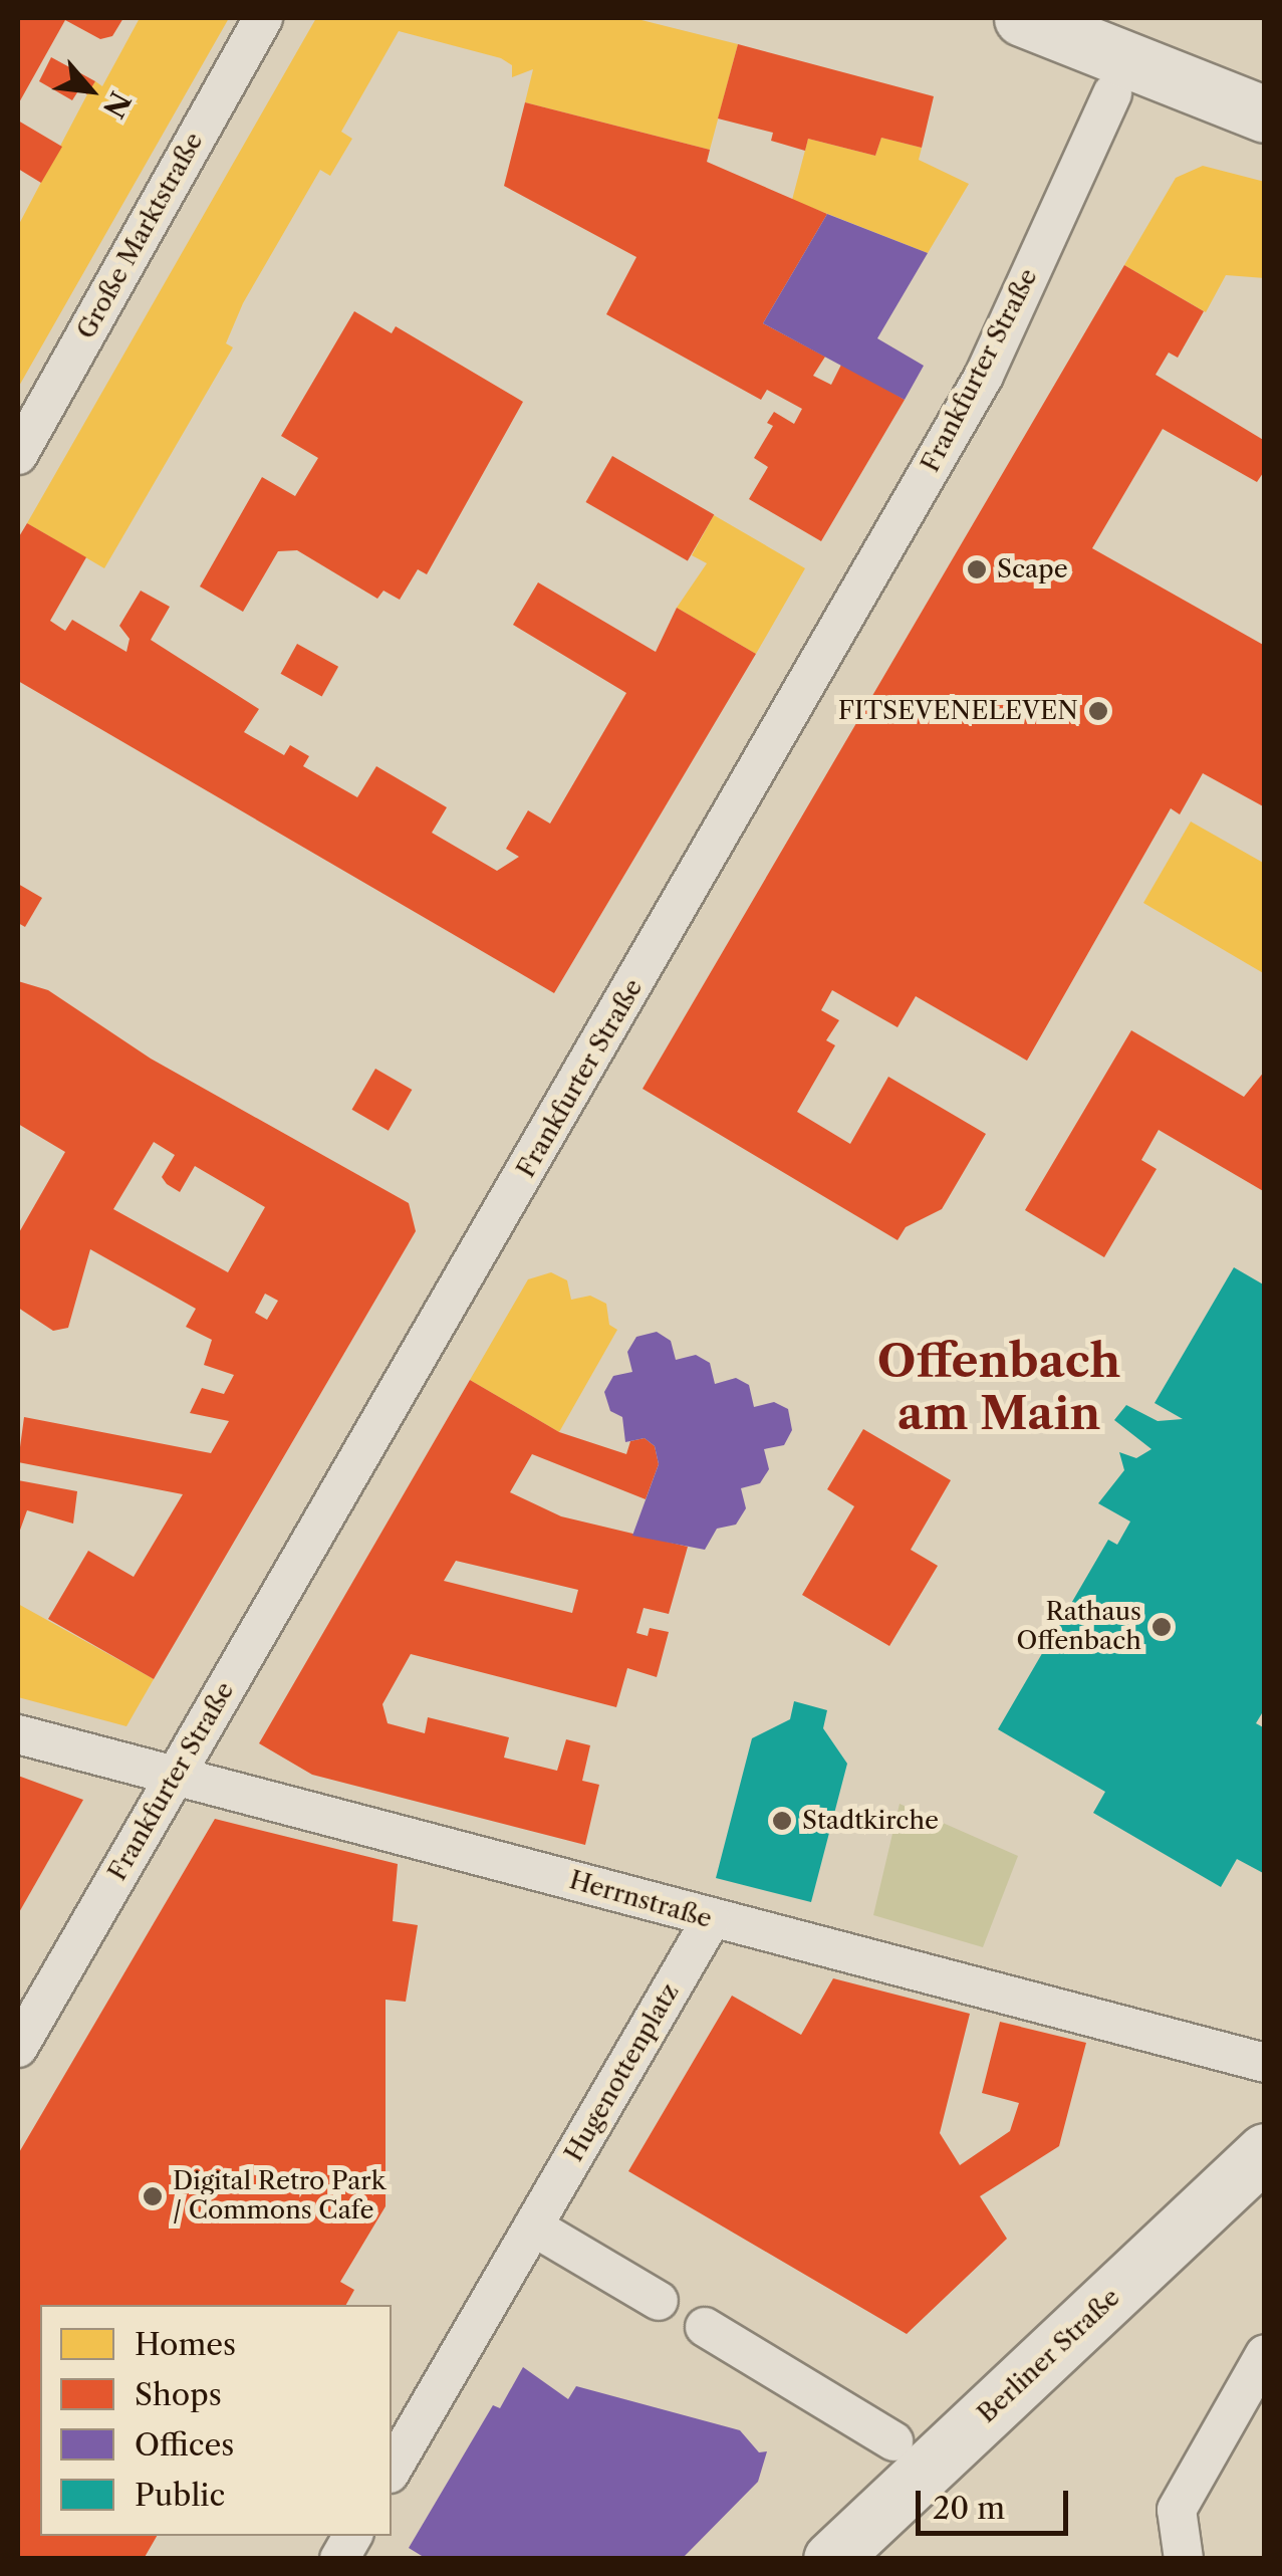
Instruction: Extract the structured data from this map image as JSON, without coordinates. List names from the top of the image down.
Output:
{
  "streets": {
    "main road": ["Berliner Straße"],
    "street": [
      "Große Marktstraße",
      "Frankfurter Straße",
      "Herrnstraße",
      "Hugenottenplatz"
    ]
  },
  "crossings": [
    ["Frankfurter Straße", "Herrnstraße"],
    ["Herrnstraße", "Hugenottenplatz"]
  ],
  "districts": ["Offenbach am Main"],
  "places": [
    "Scape",
    "FITSEVENELEVEN",
    "Rathaus Offenbach",
    "Stadtkirche",
    "Digital Retro Park / Commons Cafe"
  ],
  "legend": [
    "Homes",
    "Shops",
    "Offices",
    "Public"
  ],
  "scale_bar": "20 m",
  "north": "bottom right"
}
